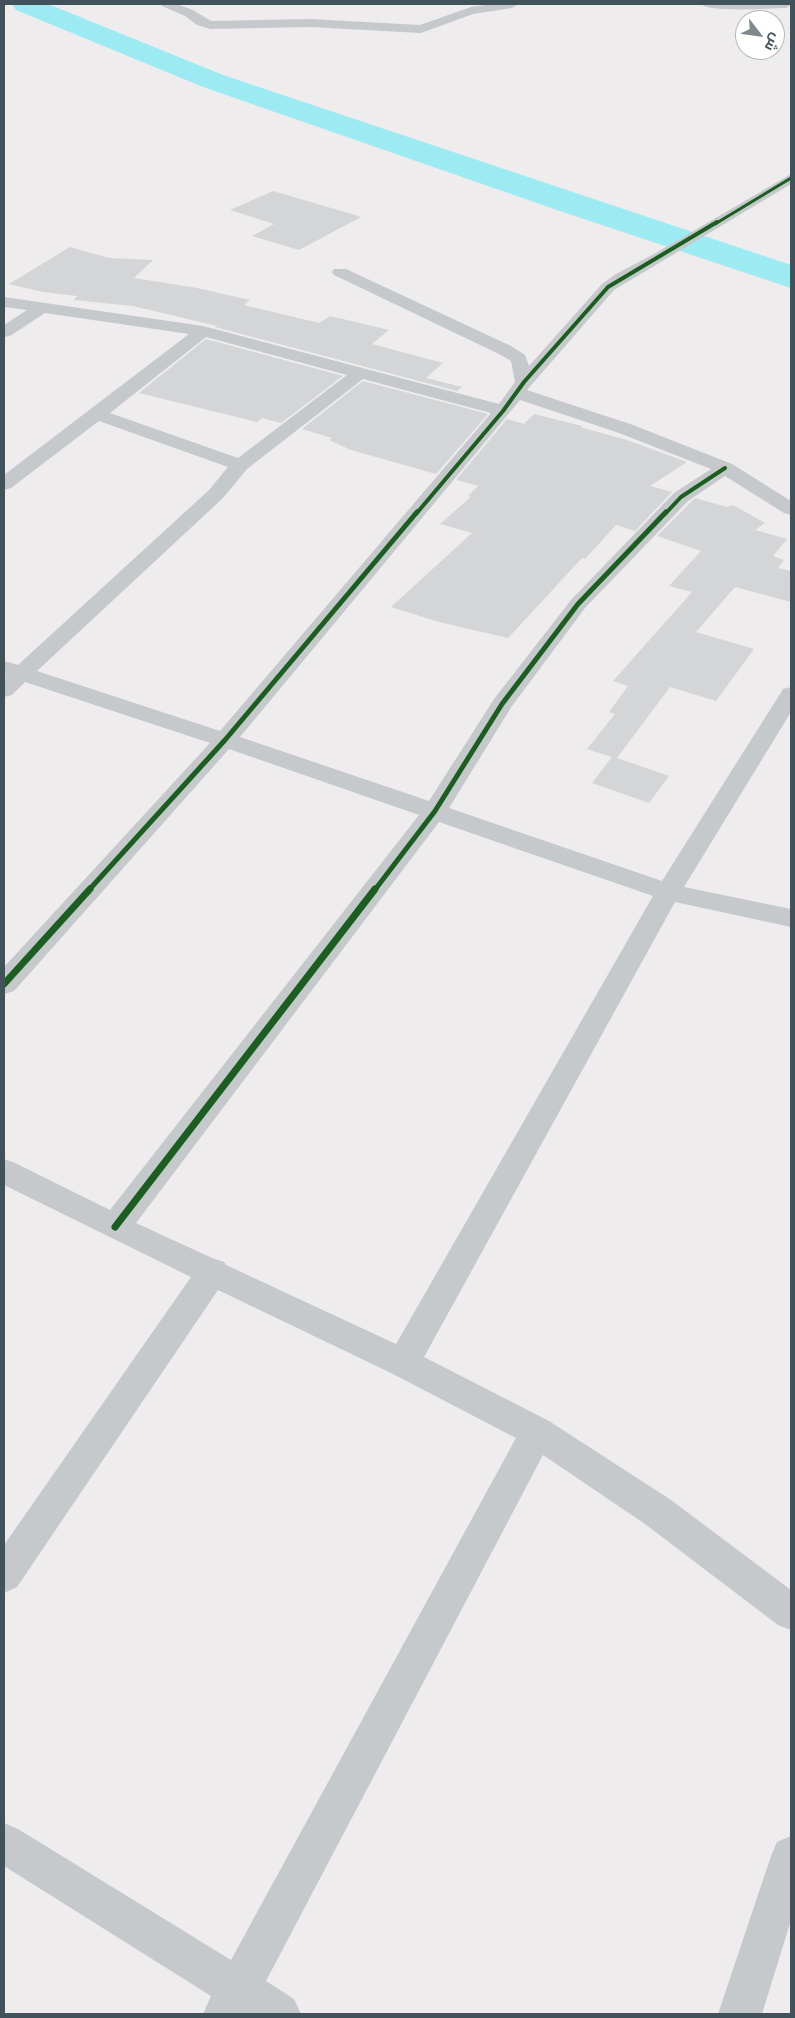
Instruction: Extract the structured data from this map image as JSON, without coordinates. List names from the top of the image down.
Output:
{
  "north": "bottom right"
}
